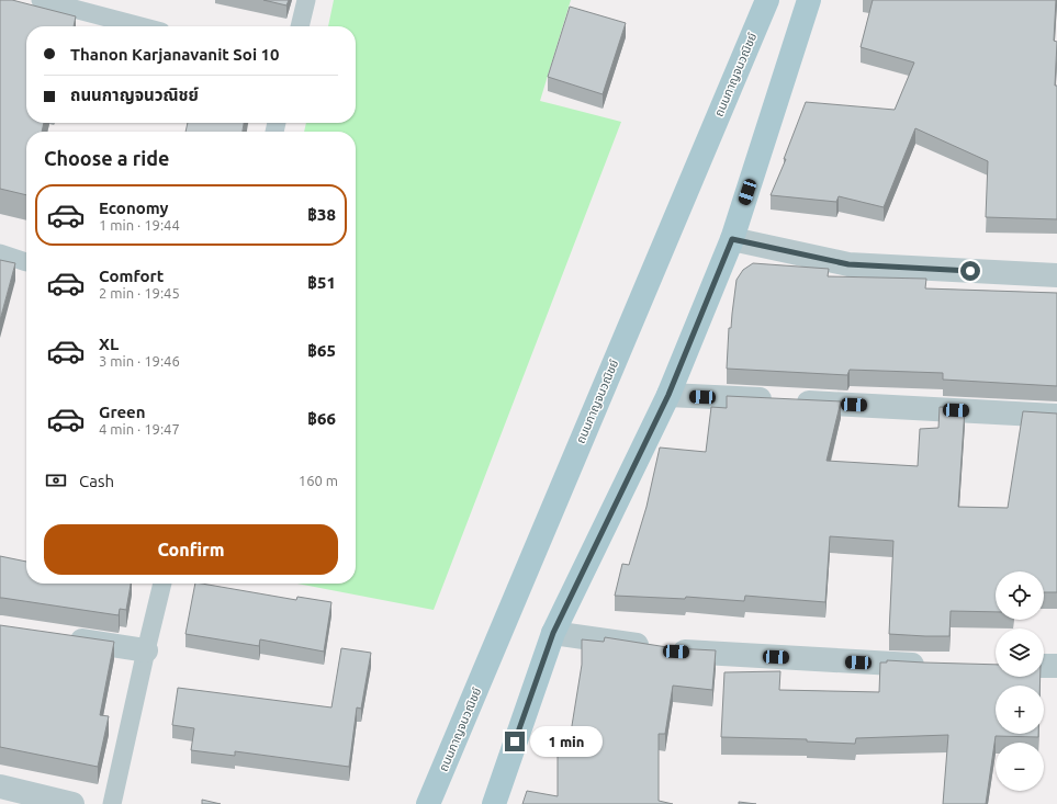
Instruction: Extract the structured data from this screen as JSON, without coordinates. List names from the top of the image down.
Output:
{
  "streets": {
    "main road": ["ถนนกาญจนวณิชย์"]
  },
  "page": {
    "banner": ["Thanon Karjanavanit Soi 10", "ถนนกาญจนวณิชย์"],
    "heading": "Choose a ride",
    "list": [
      {
        "name": "Economy",
        "note": "1 min · 19:44",
        "value": "฿38"
      },
      {
        "name": "Comfort",
        "note": "2 min · 19:45",
        "value": "฿51"
      },
      {
        "name": "XL",
        "note": "3 min · 19:46",
        "value": "฿65"
      },
      {
        "name": "Green",
        "note": "4 min · 19:47",
        "value": "฿66"
      }
    ],
    "pay": ["Cash", "160 m"],
    "buttons": "Confirm",
    "map_buttons": ["+", "−"],
    "bubble": "1 min"
  }
}
